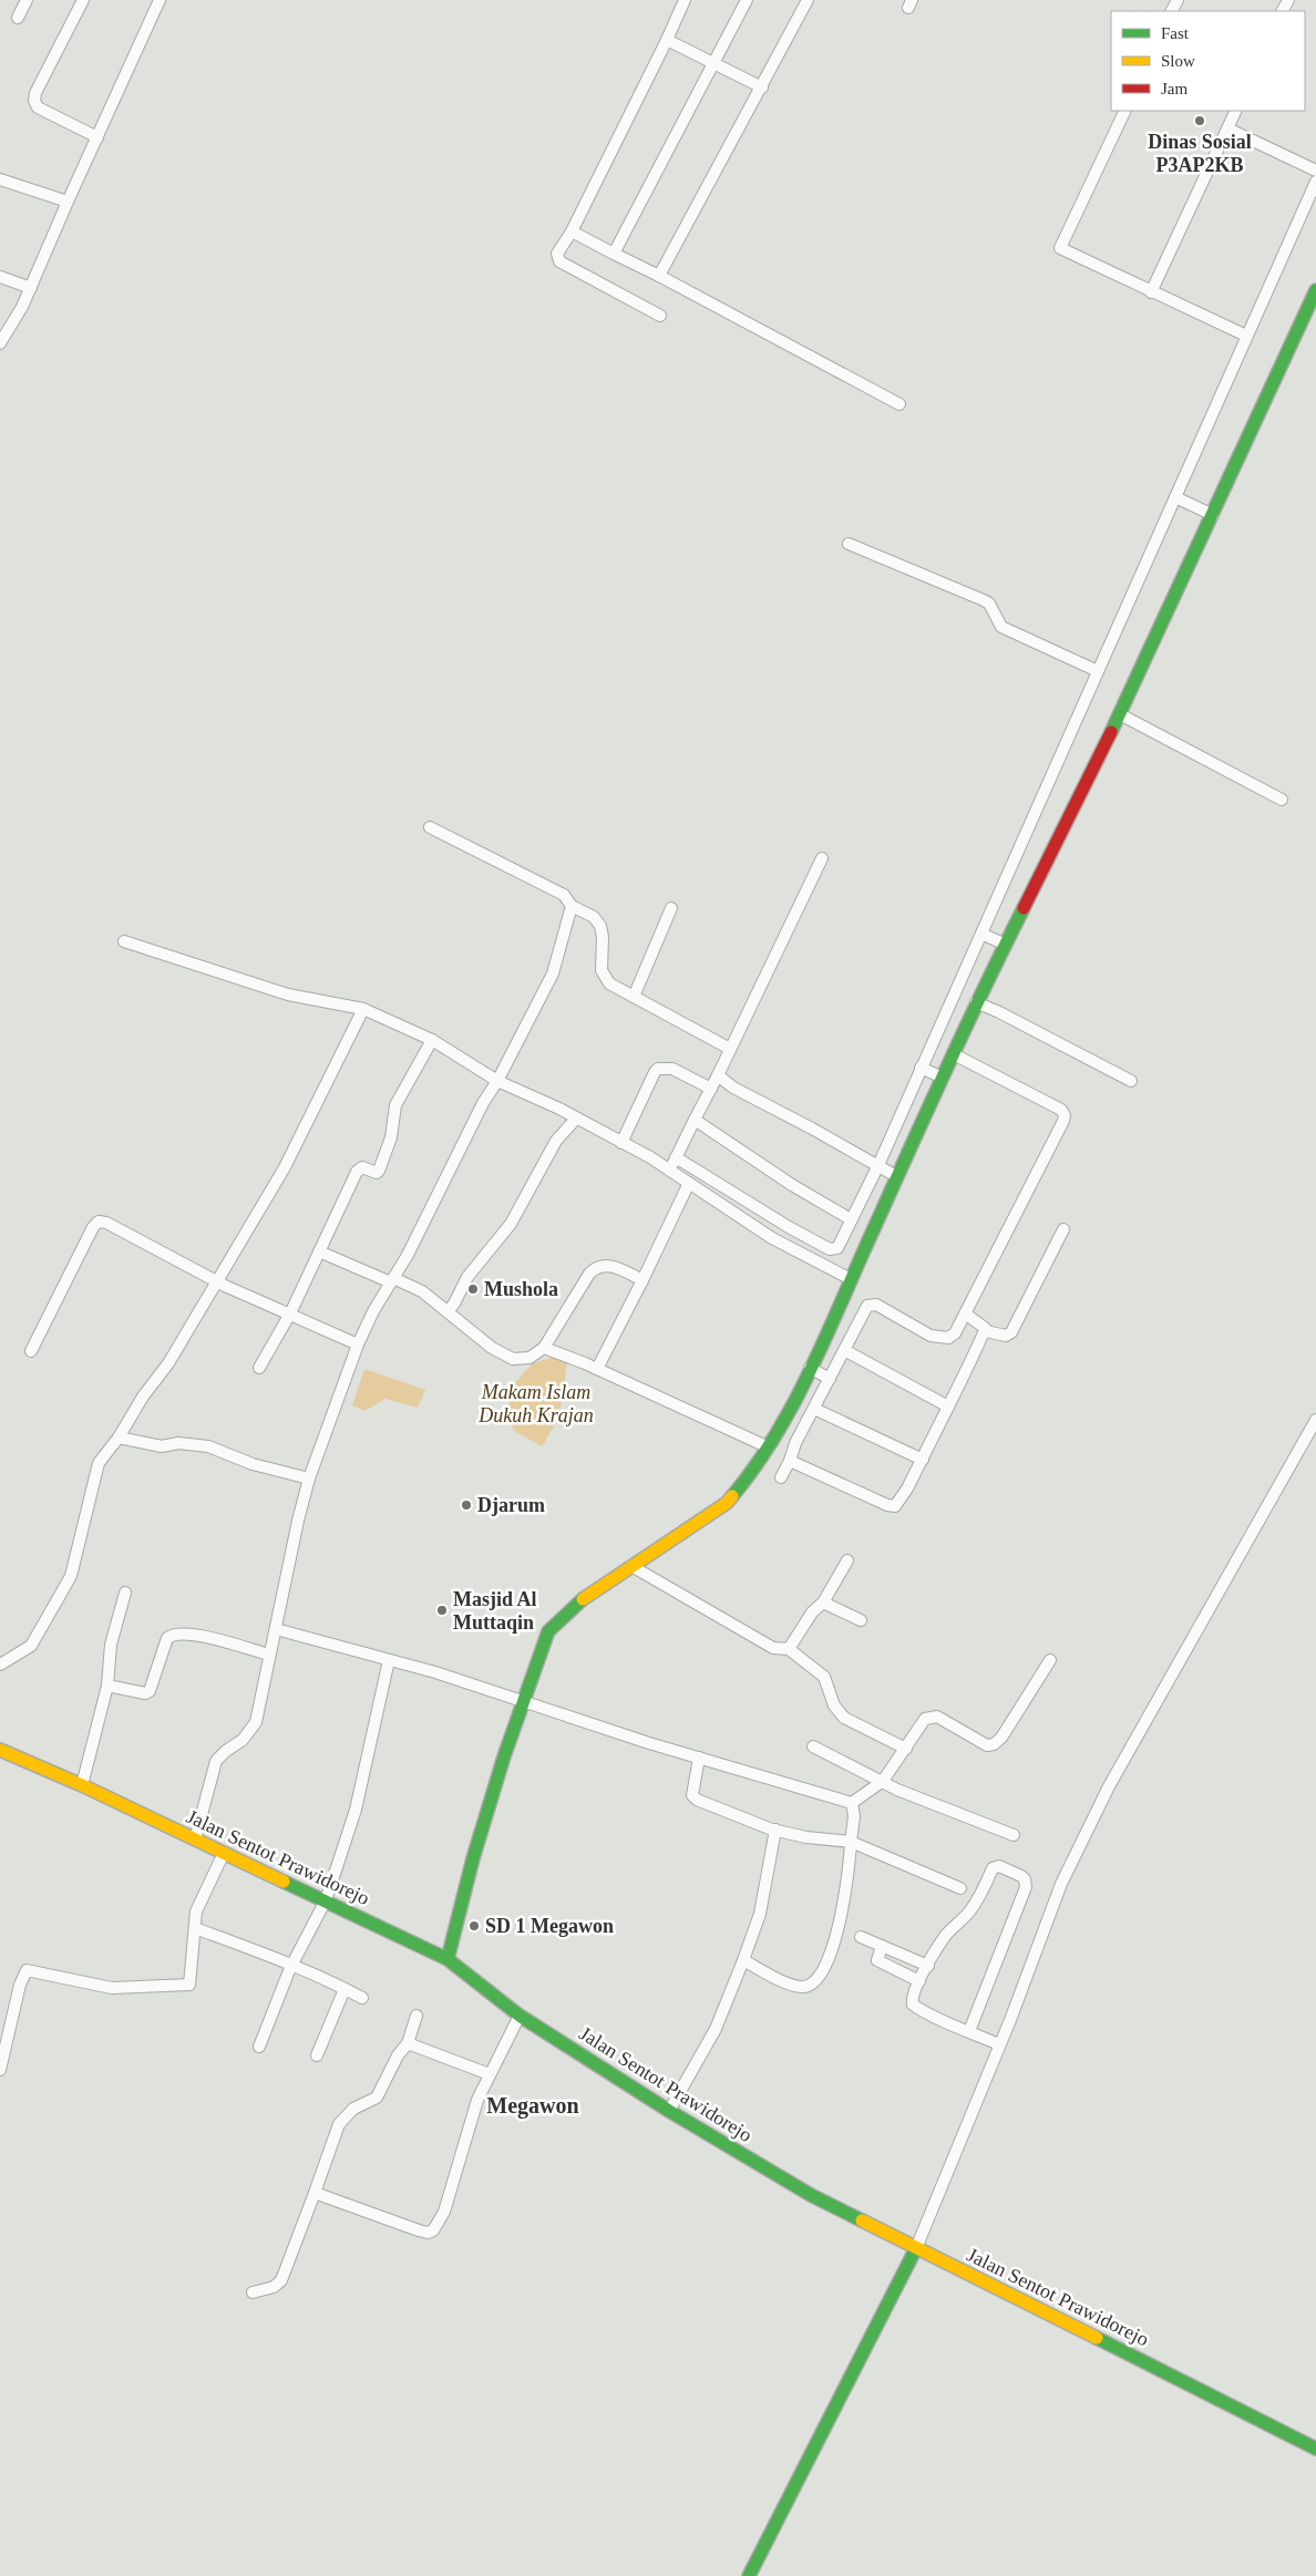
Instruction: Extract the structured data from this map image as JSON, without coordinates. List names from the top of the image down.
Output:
{
  "streets": {
    "street": ["Jalan Sentot Prawidorejo"]
  },
  "districts": ["Megawon"],
  "parks": ["Makam Islam Dukuh Krajan"],
  "places": [
    "Dinas Sosial P3AP2KB",
    "Mushola",
    "Djarum",
    "Masjid Al Muttaqin",
    "SD 1 Megawon"
  ],
  "legend": ["Fast", "Slow", "Jam"]
}
